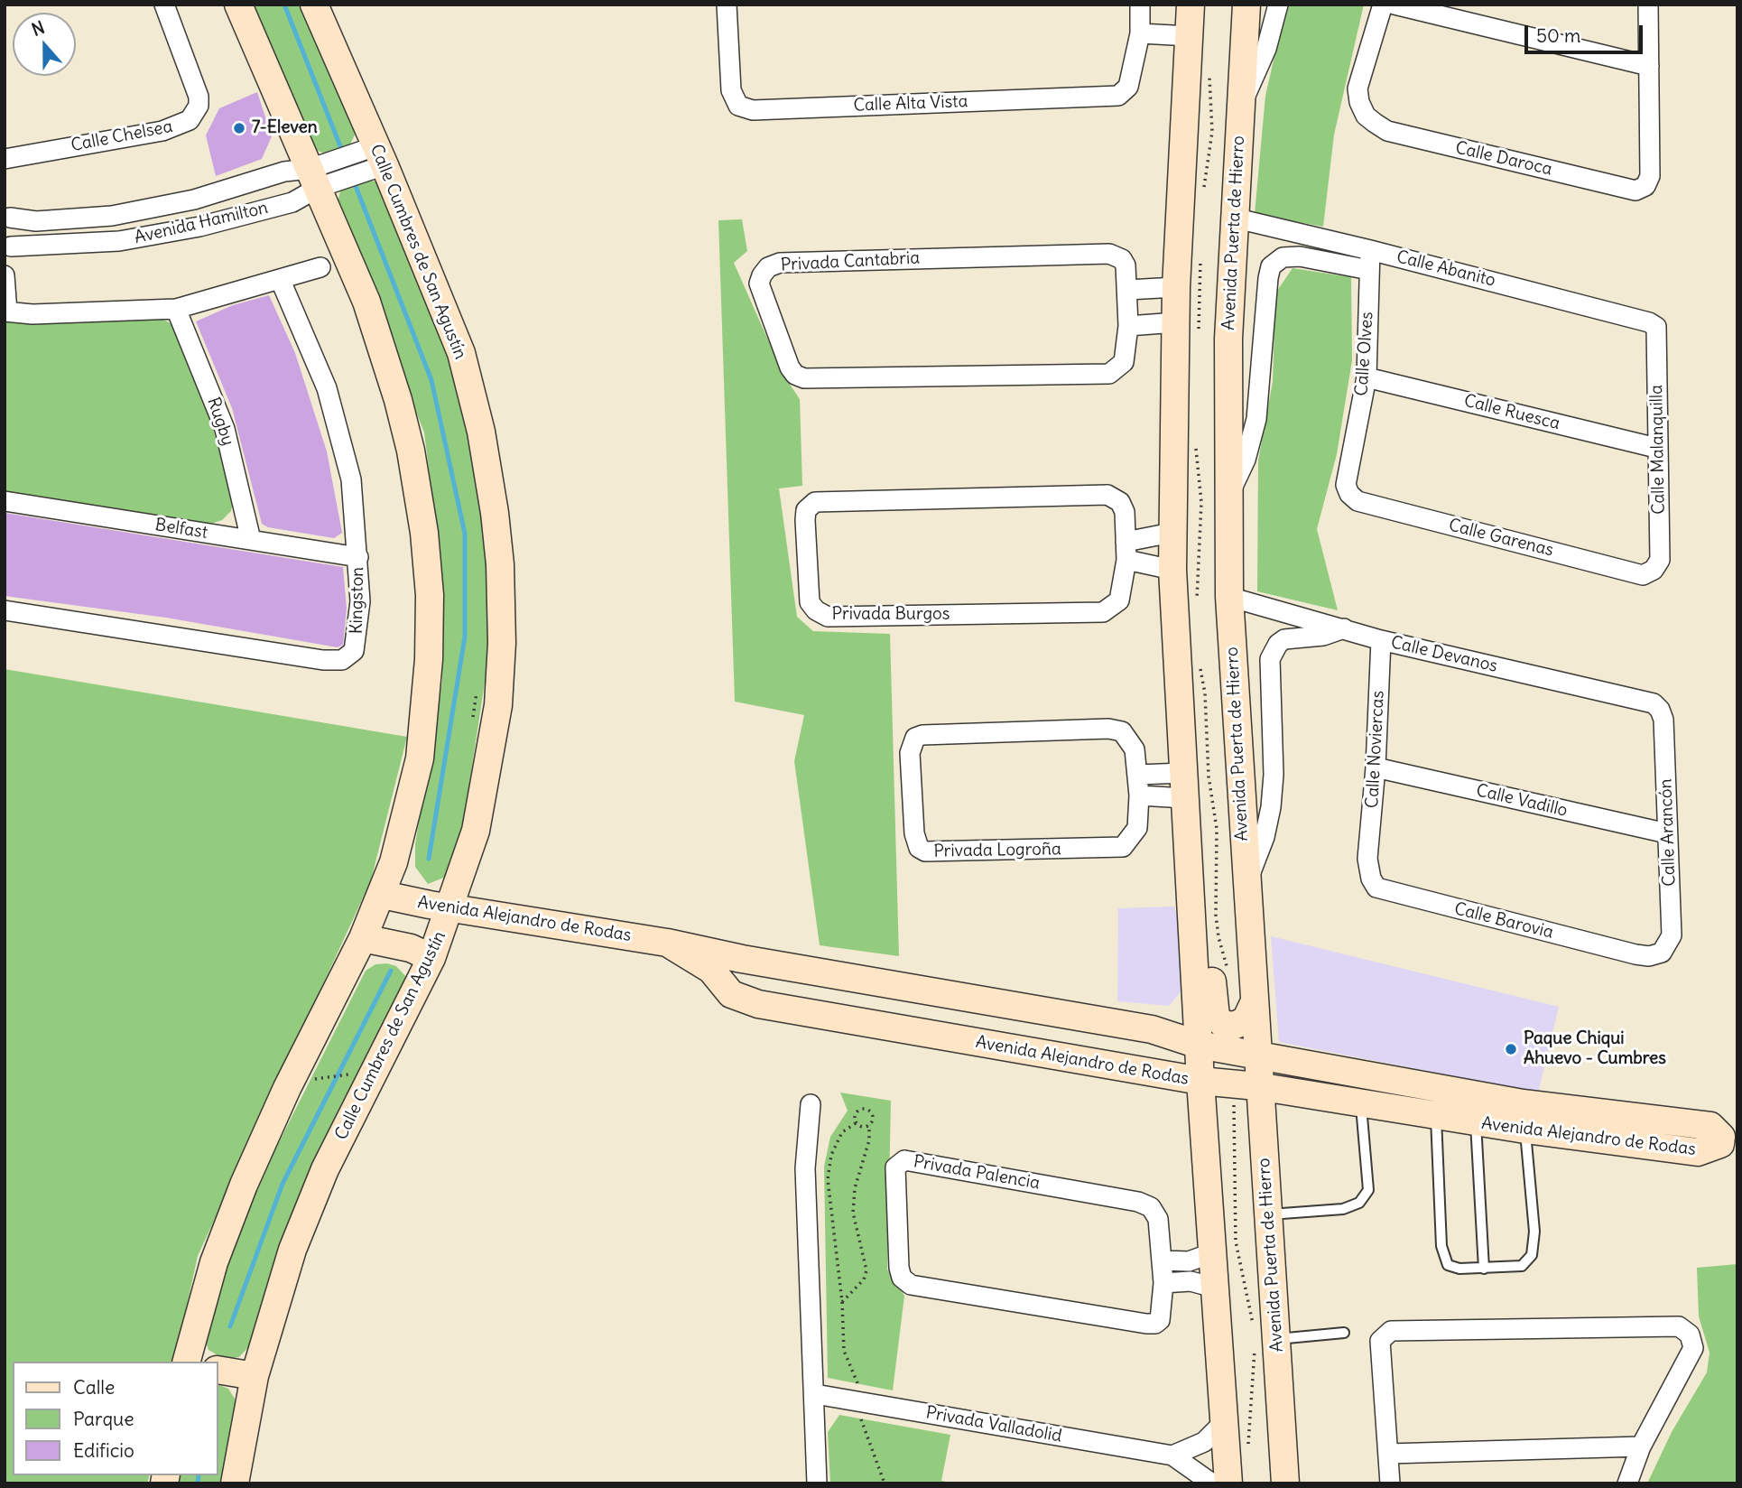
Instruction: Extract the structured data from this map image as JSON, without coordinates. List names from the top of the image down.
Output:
{
  "streets": {
    "street": [
      "Calle Alta Vista",
      "Calle Chelsea",
      "Calle Daroca",
      "Avenida Hamilton",
      "Avenida Puerta de Hierro",
      "Calle Cumbres de San Agustín",
      "Privada Cantabria",
      "Calle Abanito",
      "Calle Olves",
      "Calle Ruesca",
      "Rugby",
      "Calle Malanquilla",
      "Belfast",
      "Calle Garenas",
      "Kingston",
      "Privada Burgos",
      "Calle Devanos",
      "Calle Noviercas",
      "Calle Vadillo",
      "Calle Arancón",
      "Privada Logroña",
      "Avenida Alejandro de Rodas",
      "Calle Barovia",
      "Privada Palencia",
      "Privada Valladolid"
    ]
  },
  "crossings": [
    ["Avenida Hamilton", "Calle Cumbres de San Agustín"],
    ["Avenida Puerta de Hierro", "Calle Abanito"],
    ["Avenida Puerta de Hierro", "Calle Devanos"],
    ["Avenida Puerta de Hierro", "Avenida Alejandro de Rodas"],
    ["Calle Cumbres de San Agustín", "Avenida Alejandro de Rodas"],
    ["Calle Abanito", "Calle Olves"],
    ["Calle Abanito", "Calle Malanquilla"],
    ["Calle Olves", "Calle Ruesca"],
    ["Calle Olves", "Calle Garenas"],
    ["Calle Ruesca", "Calle Malanquilla"],
    ["Rugby", "Belfast"],
    ["Calle Malanquilla", "Calle Garenas"],
    ["Belfast", "Kingston"],
    ["Calle Devanos", "Calle Noviercas"],
    ["Calle Devanos", "Calle Arancón"],
    ["Calle Noviercas", "Calle Vadillo"],
    ["Calle Noviercas", "Calle Barovia"],
    ["Calle Vadillo", "Calle Arancón"],
    ["Calle Arancón", "Calle Barovia"]
  ],
  "places": ["7-Eleven", "Paque Chiqui Ahuevo - Cumbres"],
  "legend": ["Calle", "Parque", "Edificio"],
  "scale_bar": "50 m",
  "north": "top"
}
